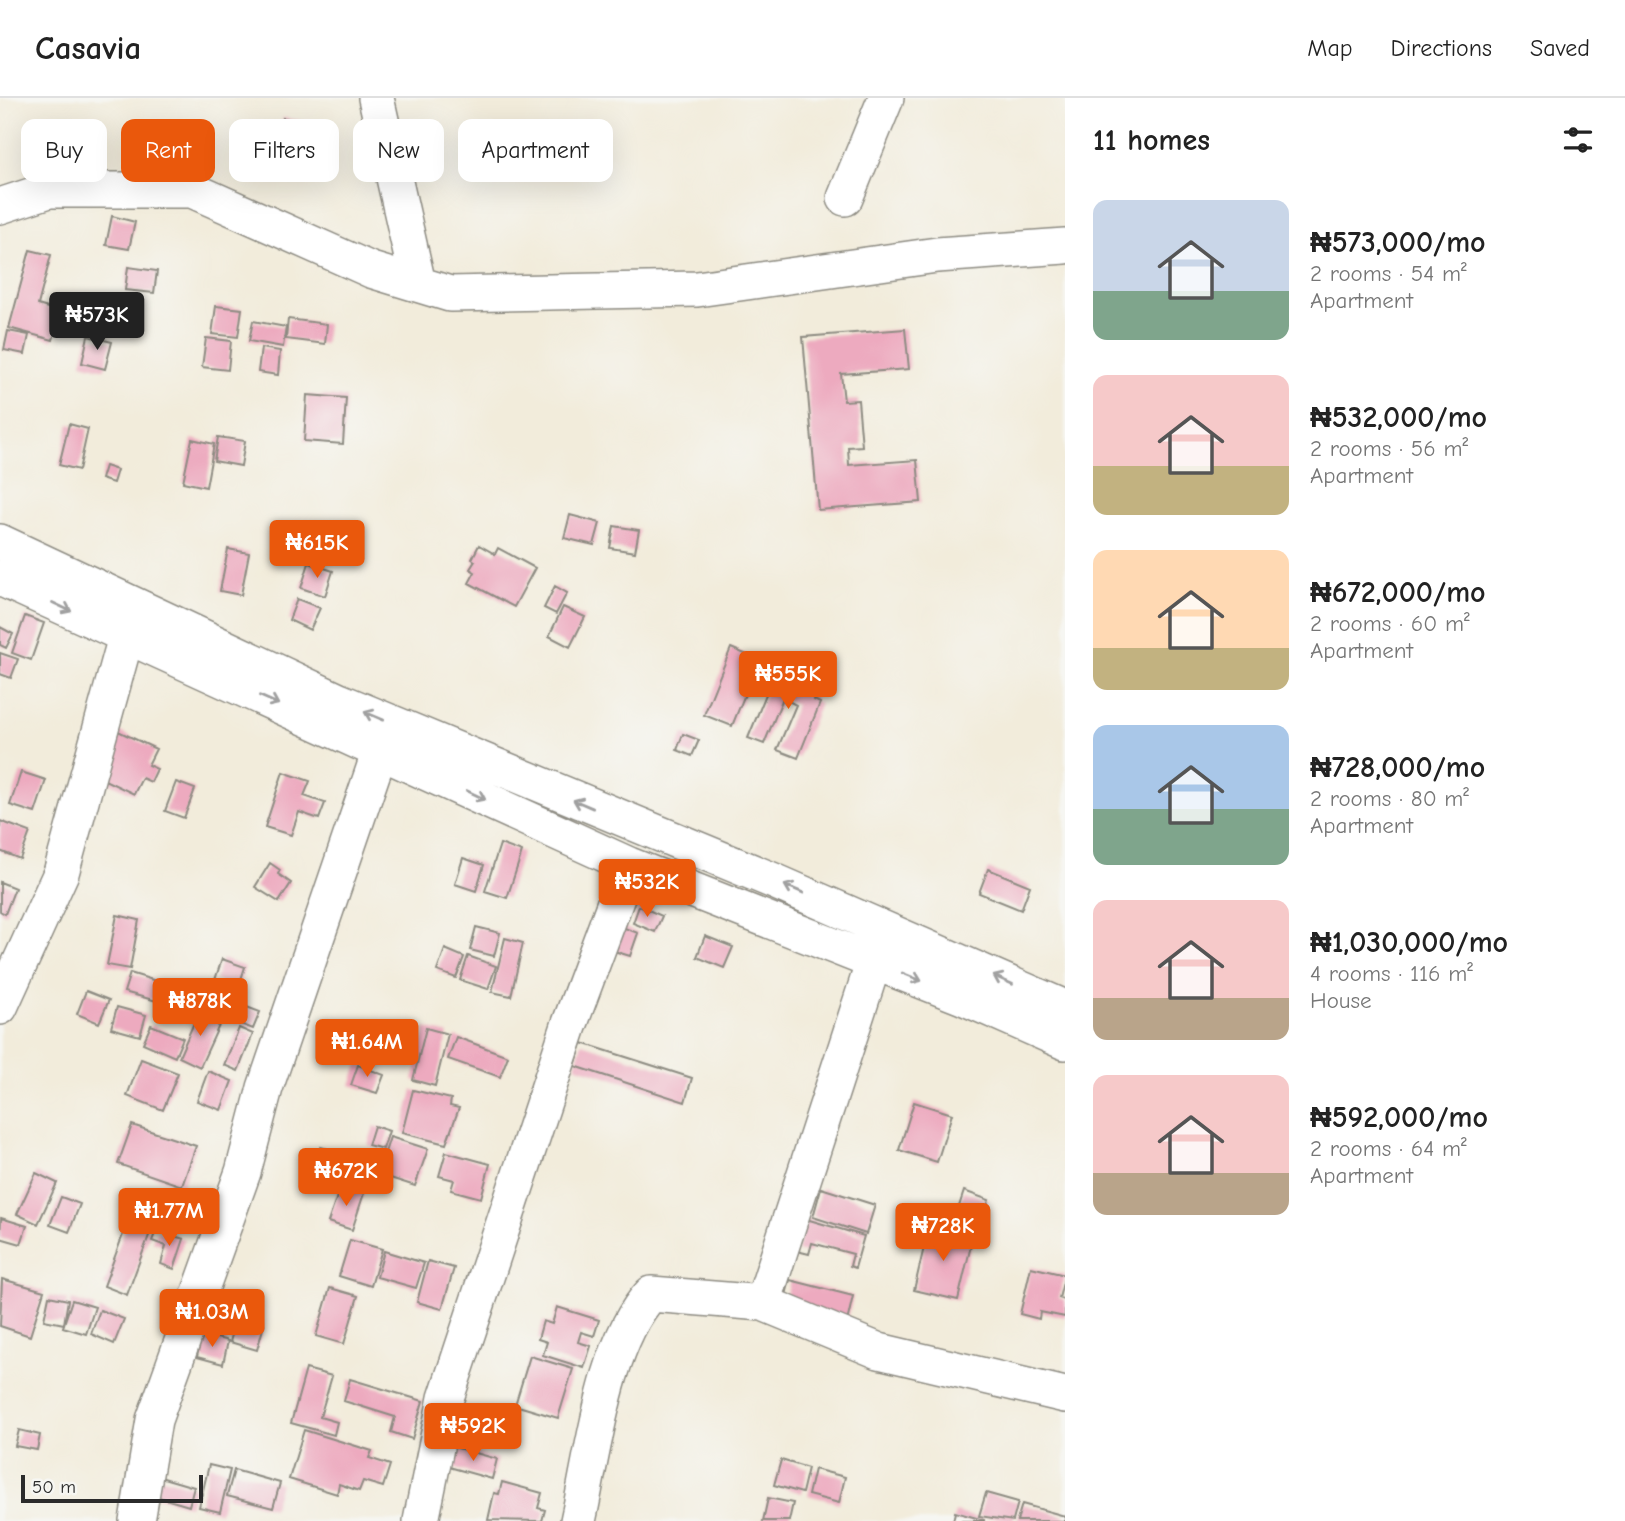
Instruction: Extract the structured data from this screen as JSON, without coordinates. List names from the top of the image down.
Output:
{
  "scale_bar": "50 m",
  "page": {
    "header": "Casavia",
    "nav": ["Map", "Directions", "Saved"],
    "heading": "11 homes",
    "chip": [
      "Buy",
      "Rent",
      "Filters",
      "New",
      "Apartment"
    ],
    "list": [
      {
        "name": "₦573,000/mo",
        "note": "2 rooms · 54 m² · Apartment"
      },
      {
        "name": "₦532,000/mo",
        "note": "2 rooms · 56 m² · Apartment"
      },
      {
        "name": "₦672,000/mo",
        "note": "2 rooms · 60 m² · Apartment"
      },
      {
        "name": "₦728,000/mo",
        "note": "2 rooms · 80 m² · Apartment"
      },
      {
        "name": "₦1,030,000/mo",
        "note": "4 rooms · 116 m² · House"
      },
      {
        "name": "₦592,000/mo",
        "note": "2 rooms · 64 m² · Apartment"
      }
    ],
    "price": [
      "₦573K",
      "₦615K",
      "₦555K",
      "₦532K",
      "₦878K",
      "₦1.64M",
      "₦672K",
      "₦1.77M",
      "₦728K",
      "₦1.03M",
      "₦592K"
    ],
    "scale": "50 m"
  }
}
